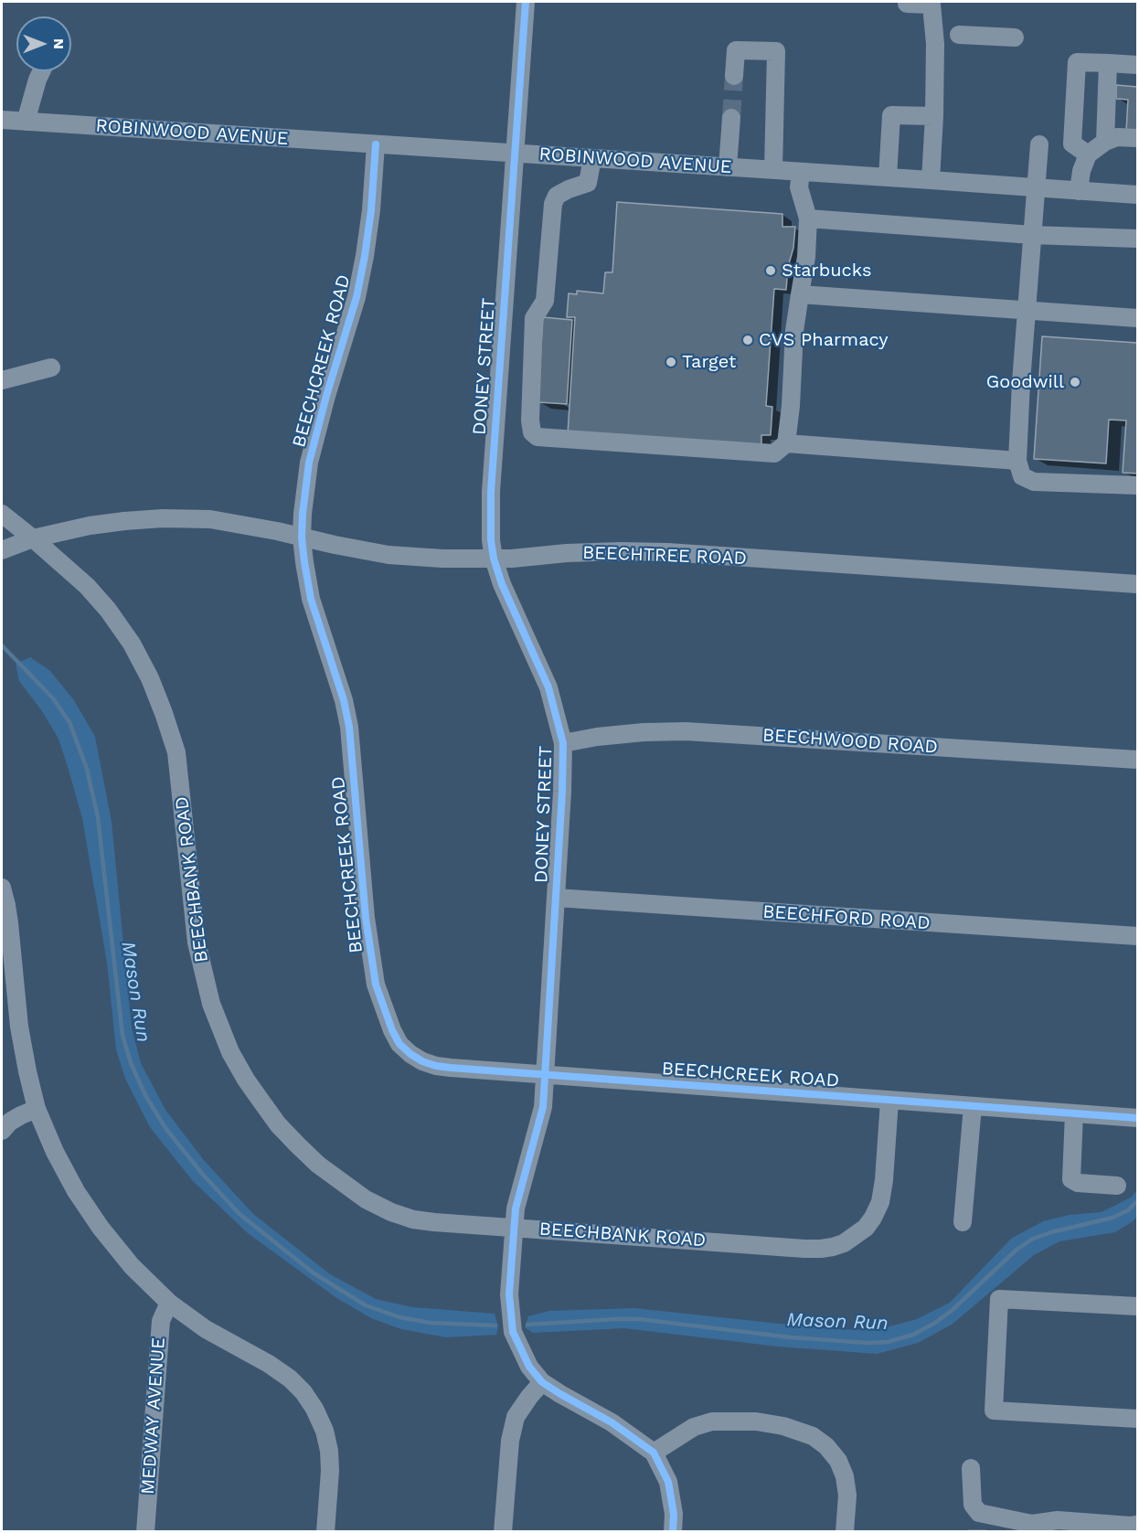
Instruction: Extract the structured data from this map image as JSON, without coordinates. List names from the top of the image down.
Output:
{
  "streets": {
    "street": [
      "ROBINWOOD AVENUE",
      "BEECHCREEK ROAD",
      "DONEY STREET",
      "BEECHTREE ROAD",
      "BEECHWOOD ROAD",
      "BEECHBANK ROAD",
      "BEECHFORD ROAD",
      "MEDWAY AVENUE"
    ]
  },
  "crossings": [
    ["ROBINWOOD AVENUE", "BEECHCREEK ROAD"],
    ["ROBINWOOD AVENUE", "DONEY STREET"],
    ["BEECHCREEK ROAD", "DONEY STREET"],
    ["BEECHCREEK ROAD", "BEECHTREE ROAD"],
    ["BEECHCREEK ROAD", "BEECHBANK ROAD"],
    ["DONEY STREET", "BEECHTREE ROAD"],
    ["DONEY STREET", "BEECHWOOD ROAD"],
    ["DONEY STREET", "BEECHBANK ROAD"],
    ["DONEY STREET", "BEECHFORD ROAD"],
    ["BEECHTREE ROAD", "BEECHBANK ROAD"]
  ],
  "water": ["Mason Run"],
  "places": [
    "Starbucks",
    "CVS Pharmacy",
    "Target",
    "Goodwill"
  ],
  "north": "right"
}
